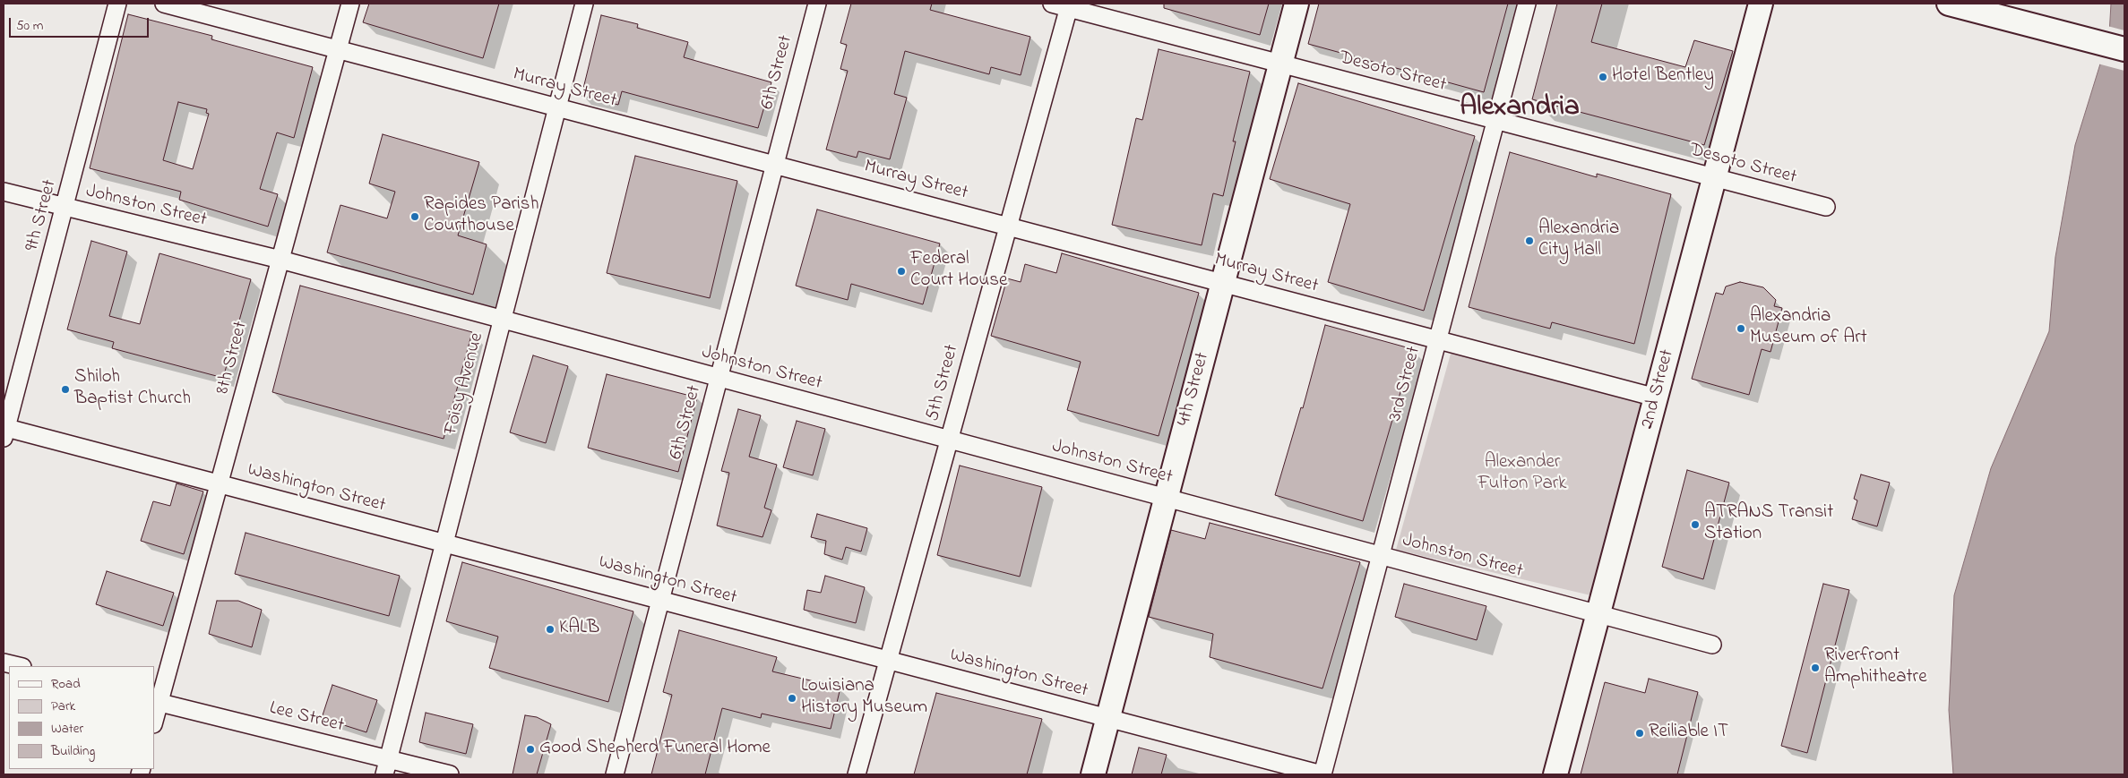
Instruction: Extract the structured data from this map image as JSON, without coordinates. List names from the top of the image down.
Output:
{
  "streets": {
    "main road": ["4th Street", "2nd Street"],
    "street": [
      "6th Street",
      "Desoto Street",
      "Murray Street",
      "Johnston Street",
      "9th Street",
      "8th Street",
      "5th Street",
      "Foisy Avenue",
      "3rd Street",
      "Washington Street",
      "Lee Street"
    ]
  },
  "crossings": [
    ["6th Street", "Murray Street"],
    ["6th Street", "Johnston Street"],
    ["6th Street", "Washington Street"],
    ["Desoto Street", "5th Street"],
    ["Desoto Street", "3rd Street"],
    ["Desoto Street", "4th Street"],
    ["Desoto Street", "2nd Street"],
    ["Murray Street", "8th Street"],
    ["Murray Street", "5th Street"],
    ["Murray Street", "Foisy Avenue"],
    ["Murray Street", "3rd Street"],
    ["Murray Street", "4th Street"],
    ["Murray Street", "2nd Street"],
    ["Johnston Street", "9th Street"],
    ["Johnston Street", "8th Street"],
    ["Johnston Street", "5th Street"],
    ["Johnston Street", "Foisy Avenue"],
    ["Johnston Street", "3rd Street"],
    ["Johnston Street", "4th Street"],
    ["Johnston Street", "2nd Street"],
    ["9th Street", "Washington Street"],
    ["8th Street", "Washington Street"],
    ["8th Street", "Lee Street"],
    ["5th Street", "Washington Street"],
    ["Foisy Avenue", "Washington Street"],
    ["Foisy Avenue", "Lee Street"],
    ["3rd Street", "Washington Street"],
    ["4th Street", "Washington Street"]
  ],
  "districts": ["Alexandria"],
  "parks": ["Alexander Fulton Park"],
  "places": [
    "Hotel Bentley",
    "Rapides Parish Courthouse",
    "Alexandria City Hall",
    "Federal Court House",
    "Alexandria Museum of Art",
    "Shiloh Baptist Church",
    "ATRANS Transit Station",
    "KALB",
    "Riverfront Amphitheatre",
    "Louisiana History Museum",
    "Reiliable IT",
    "Good Shepherd Funeral Home"
  ],
  "legend": [
    "Road",
    "Park",
    "Water",
    "Building"
  ],
  "scale_bar": "50 m"
}
